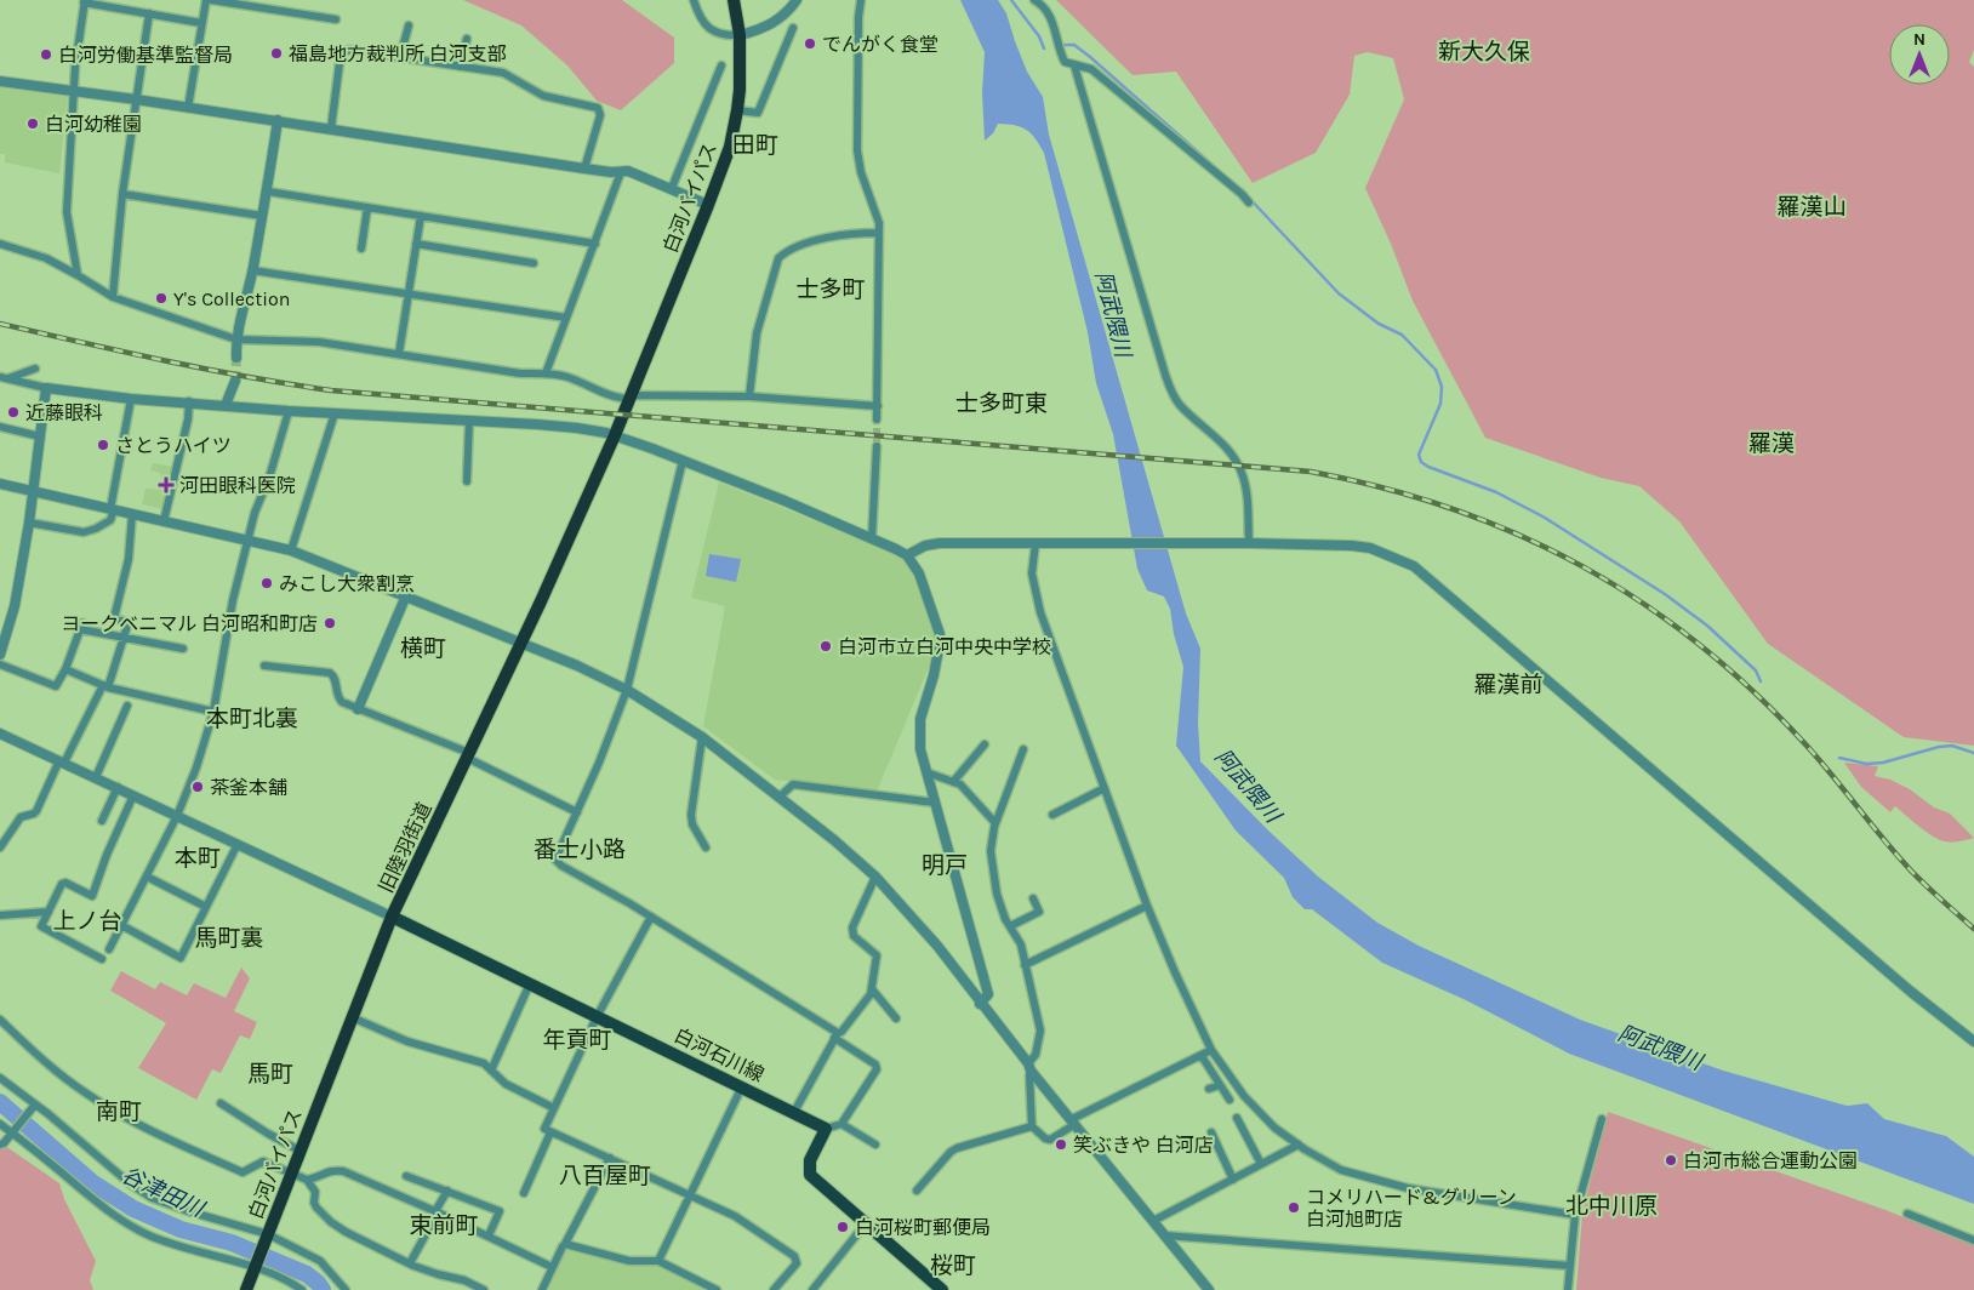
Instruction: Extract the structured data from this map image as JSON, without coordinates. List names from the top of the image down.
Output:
{
  "streets": {
    "highway": ["白河バイパス", "旧陸羽街道"],
    "main road": ["白河石川線"]
  },
  "crossings": [
    ["白河バイパス", "旧陸羽街道"],
    ["白河バイパス", "白河石川線"],
    ["旧陸羽街道", "白河石川線"]
  ],
  "districts": [
    "新大久保",
    "田町",
    "羅漢山",
    "士多町",
    "士多町東",
    "羅漢",
    "横町",
    "羅漢前",
    "本町北裏",
    "番士小路",
    "本町",
    "明戸",
    "上ノ台",
    "馬町裏",
    "年貢町",
    "馬町",
    "南町",
    "八百屋町",
    "北中川原",
    "束前町",
    "桜町"
  ],
  "water": ["阿武隈川", "谷津田川"],
  "places": {
    "other": [
      "でんがく食堂",
      "福島地方裁判所 白河支部",
      "白河労働基準監督局",
      "白河幼稚園",
      "Y's Collection",
      "近藤眼科",
      "さとうハイツ",
      "みこし大衆割烹",
      "ヨークベニマル 白河昭和町店",
      "白河市立白河中央中学校",
      "茶釜本舗",
      "笑ぶきや 白河店",
      "白河市総合運動公園",
      "コメリハード&グリーン 白河旭町店",
      "白河桜町郵便局"
    ],
    "health": ["河田眼科医院"]
  },
  "north": "top"
}
